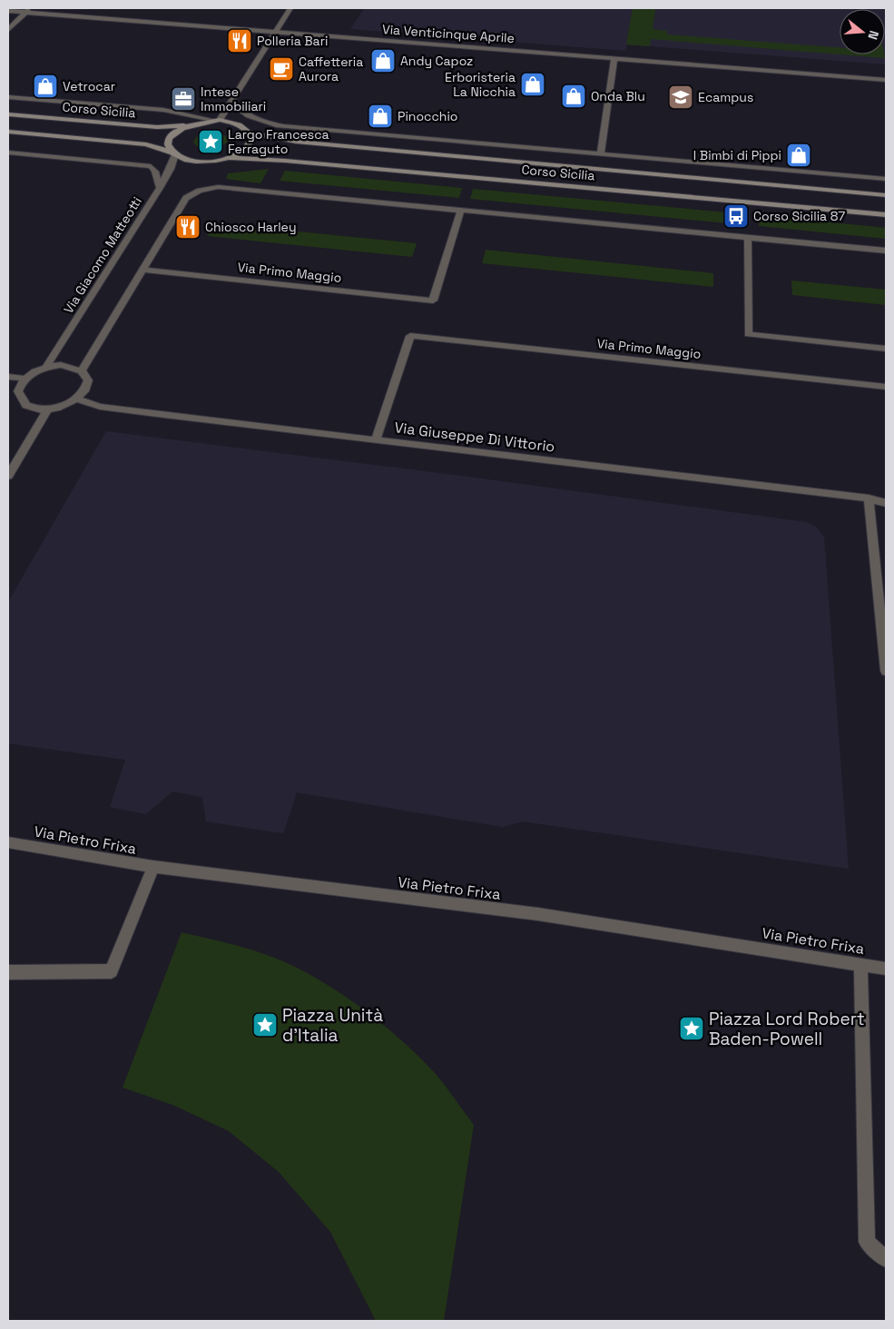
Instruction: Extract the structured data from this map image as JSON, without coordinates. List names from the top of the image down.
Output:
{
  "streets": {
    "main road": ["Corso Sicilia"],
    "street": [
      "Via Venticinque Aprile",
      "Via Giacomo Matteotti",
      "Via Primo Maggio",
      "Via Giuseppe Di Vittorio",
      "Via Pietro Frixa"
    ]
  },
  "crossings": [
    ["Corso Sicilia", "Via Giacomo Matteotti"],
    ["Via Giacomo Matteotti", "Via Giuseppe Di Vittorio"],
    ["Via Primo Maggio", "Via Giuseppe Di Vittorio"]
  ],
  "places": {
    "restaurant": ["Polleria Bari", "Chiosco Harley"],
    "shop": [
      "Andy Capoz",
      "Erboristeria La Nicchia",
      "Vetrocar",
      "Onda Blu",
      "Pinocchio",
      "I Bimbi di Pippi"
    ],
    "cafe": ["Caffetteria Aurora"],
    "school or university": ["Ecampus"],
    "office": ["Intese Immobiliari"],
    "place": ["Largo Francesca Ferraguto", "Piazza Unità d'Italia", "Piazza Lord Robert Baden-Powell"],
    "bus stop": ["Corso Sicilia 87"]
  },
  "north": "right"
}
